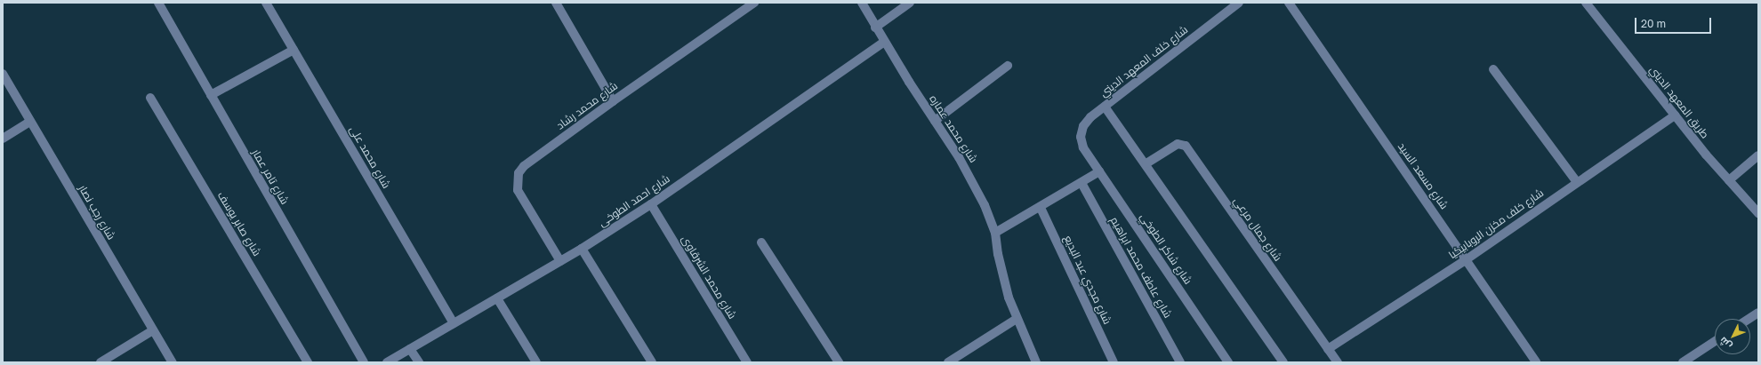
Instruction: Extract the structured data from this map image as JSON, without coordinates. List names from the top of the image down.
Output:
{
  "streets": {
    "street": [
      "شارع خلف المعهد الديني",
      "طريق المعهد الديني",
      "شارع محمد رشاد",
      "شارع محمد عماره",
      "شارع محمد على",
      "شارع مسعد السيد",
      "شارع تامر عمار",
      "شارع احمد الطوخى",
      "شارع رجب نصار",
      "شارع صابر يوسف",
      "شارع خلف مخزن الروبابيكيا",
      "شارع جمال مرعي",
      "شارع شاكر الطوخي",
      "شارع عاطف محمد ابراهيم",
      "شارع محمد الشرقاوى",
      "شارع مجدي عبد البديع"
    ]
  },
  "crossings": [
    ["شارع خلف المعهد الديني", "شارع شاكر الطوخي"],
    ["طريق المعهد الديني", "شارع خلف مخزن الروبابيكيا"],
    ["شارع محمد رشاد", "شارع احمد الطوخى"],
    ["شارع محمد عماره", "شارع احمد الطوخى"],
    ["شارع محمد على", "شارع احمد الطوخى"],
    ["شارع مسعد السيد", "شارع خلف مخزن الروبابيكيا"],
    ["شارع احمد الطوخى", "شارع محمد الشرقاوى"],
    ["شارع خلف مخزن الروبابيكيا", "شارع جمال مرعي"]
  ],
  "scale_bar": "20 m",
  "north": "bottom left"
}
